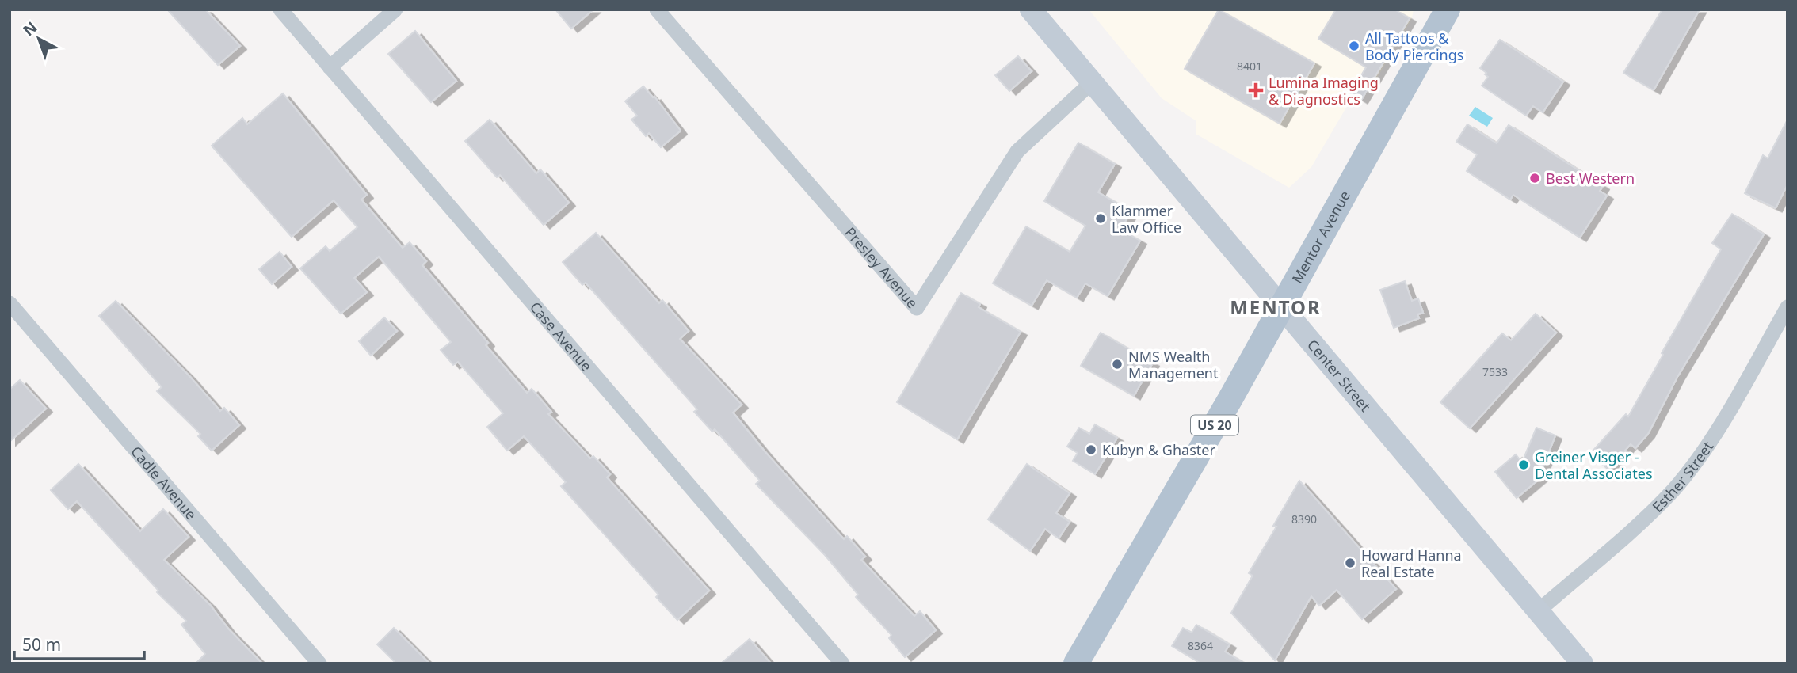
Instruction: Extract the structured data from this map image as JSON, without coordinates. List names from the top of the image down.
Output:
{
  "streets": {
    "main road": ["Mentor Avenue", "Center Street", "US 20"],
    "street": [
      "Presley Avenue",
      "Case Avenue",
      "Esther Street",
      "Cadle Avenue"
    ]
  },
  "crossings": [
    ["Mentor Avenue", "Center Street"],
    ["Presley Avenue", "Center Street"],
    ["Center Street", "Esther Street"]
  ],
  "districts": ["MENTOR"],
  "places": {
    "other": [
      "All Tattoos & Body Piercings",
      "Best Western",
      "Klammer Law Office",
      "NMS Wealth Management",
      "Kubyn & Ghaster",
      "Greiner Visger - Dental Associates",
      "Howard Hanna Real Estate"
    ],
    "health": ["Lumina Imaging & Diagnostics"]
  },
  "house_numbers": [
    "8401",
    "7533",
    "8390",
    "8364"
  ],
  "scale_bar": "50 m",
  "north": "top left"
}
